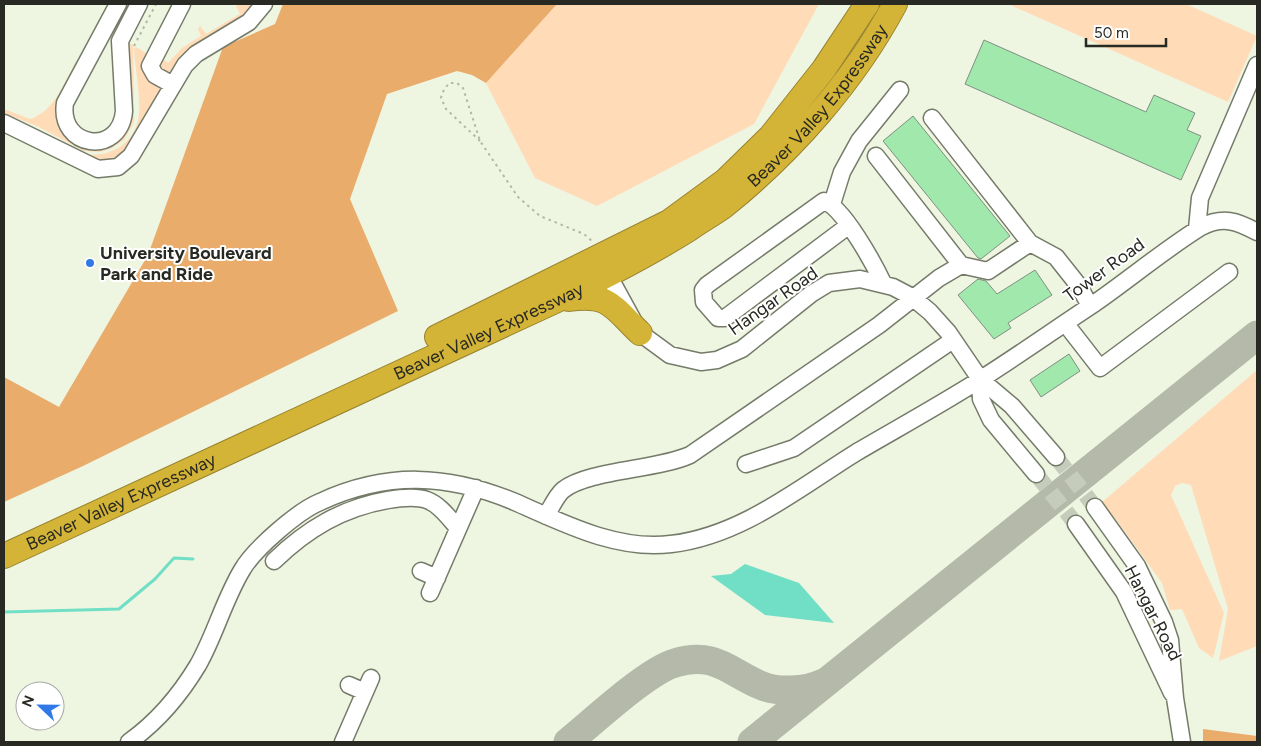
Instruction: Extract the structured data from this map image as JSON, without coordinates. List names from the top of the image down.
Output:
{
  "streets": {
    "highway": ["Beaver Valley Expressway"],
    "street": ["Tower Road", "Hangar Road"]
  },
  "crossings": [
    ["Beaver Valley Expressway", "Hangar Road"],
    ["Tower Road", "Hangar Road"]
  ],
  "places": ["University Boulevard Park and Ride"],
  "scale_bar": "50 m",
  "north": "left"
}
